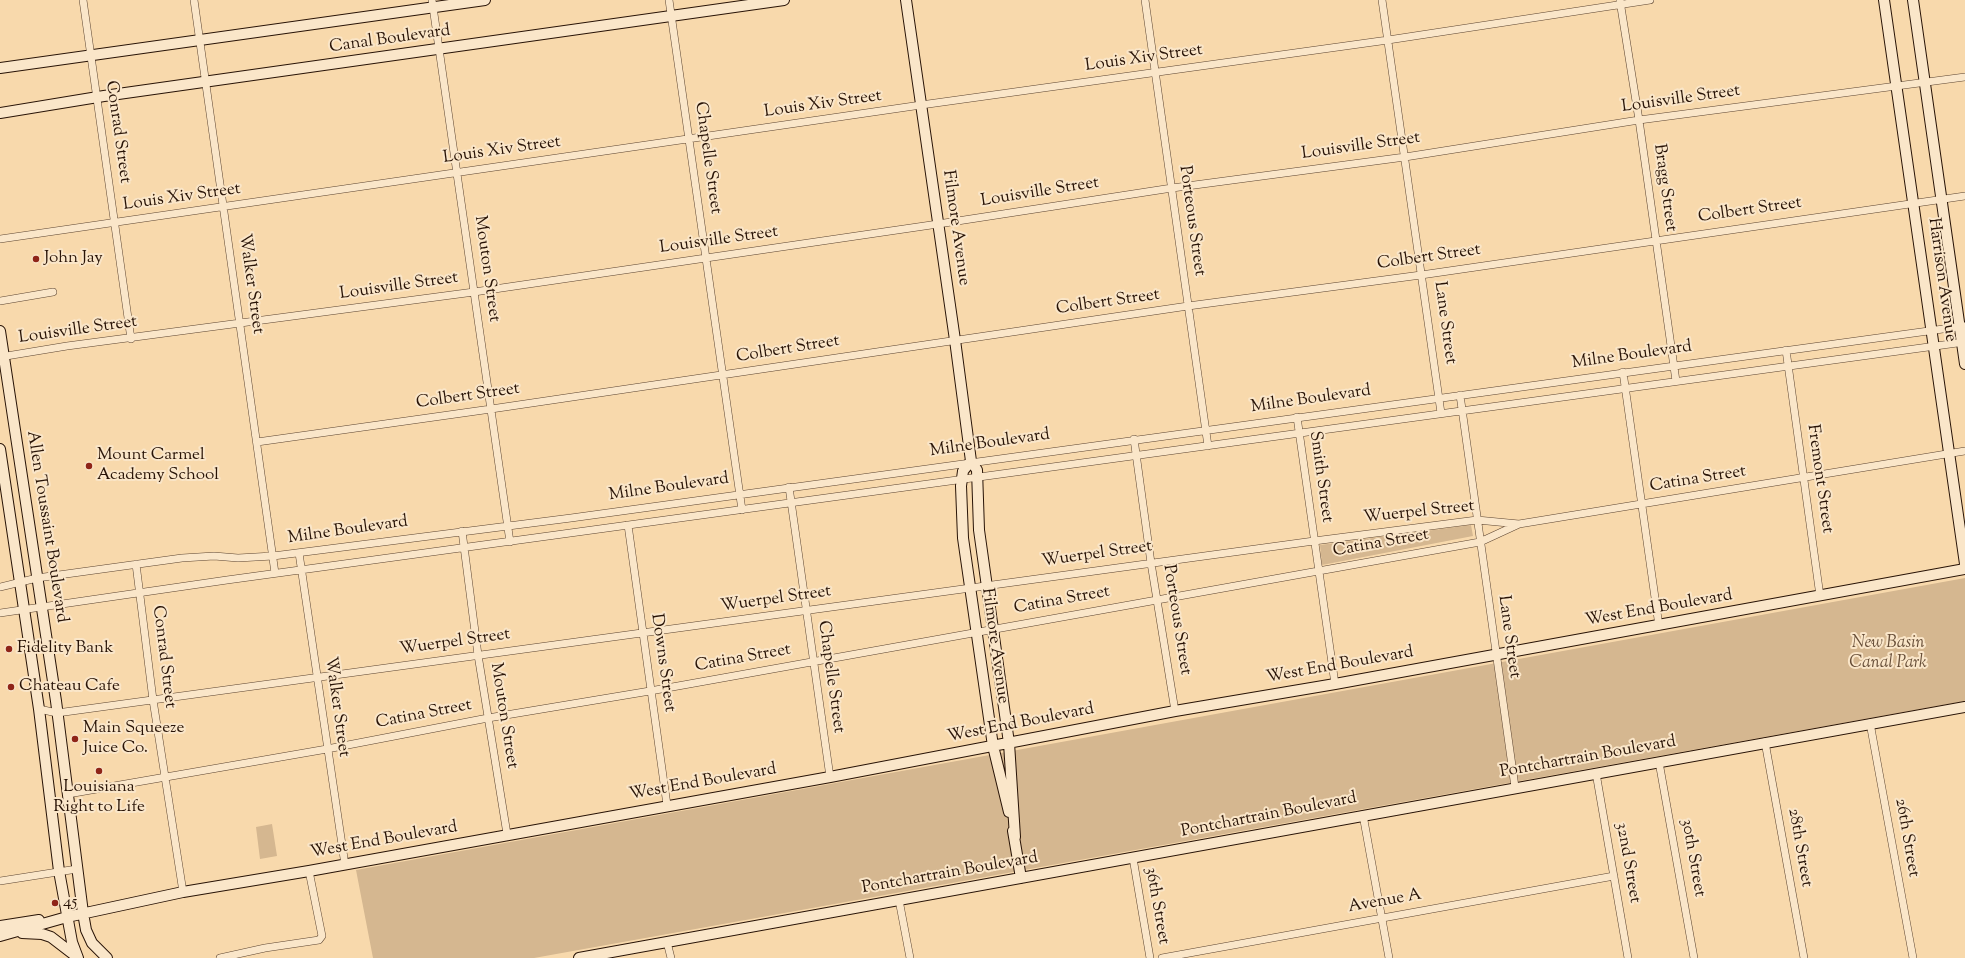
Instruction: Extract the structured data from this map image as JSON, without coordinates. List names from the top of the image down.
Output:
{
  "streets": {
    "main road": [
      "Canal Boulevard",
      "Filmore Avenue",
      "Harrison Avenue",
      "Allen Toussaint Boulevard",
      "West End Boulevard",
      "Pontchartrain Boulevard"
    ],
    "street": [
      "Louis Xiv Street",
      "Louisville Street",
      "Conrad Street",
      "Chapelle Street",
      "Bragg Street",
      "Colbert Street",
      "Porteous Street",
      "Mouton Street",
      "Walker Street",
      "Lane Street",
      "Milne Boulevard",
      "Smith Street",
      "Fremont Street",
      "Catina Street",
      "Wuerpel Street",
      "Downs Street",
      "26th Street",
      "28th Street",
      "30th Street",
      "32nd Street",
      "Avenue A",
      "36th Street"
    ]
  },
  "crossings": [
    ["Canal Boulevard", "Conrad Street"],
    ["Canal Boulevard", "Chapelle Street"],
    ["Canal Boulevard", "Mouton Street"],
    ["Canal Boulevard", "Walker Street"],
    ["Louis Xiv Street", "Conrad Street"],
    ["Louis Xiv Street", "Chapelle Street"],
    ["Louis Xiv Street", "Bragg Street"],
    ["Louis Xiv Street", "Porteous Street"],
    ["Louis Xiv Street", "Filmore Avenue"],
    ["Louis Xiv Street", "Mouton Street"],
    ["Louis Xiv Street", "Walker Street"],
    ["Louis Xiv Street", "Lane Street"],
    ["Louisville Street", "Conrad Street"],
    ["Louisville Street", "Chapelle Street"],
    ["Louisville Street", "Bragg Street"],
    ["Louisville Street", "Porteous Street"],
    ["Louisville Street", "Filmore Avenue"],
    ["Louisville Street", "Mouton Street"],
    ["Louisville Street", "Harrison Avenue"],
    ["Louisville Street", "Walker Street"],
    ["Louisville Street", "Lane Street"],
    ["Louisville Street", "Allen Toussaint Boulevard"],
    ["Conrad Street", "Milne Boulevard"],
    ["Conrad Street", "Catina Street"],
    ["Conrad Street", "Wuerpel Street"],
    ["Conrad Street", "West End Boulevard"],
    ["Chapelle Street", "Colbert Street"],
    ["Chapelle Street", "Milne Boulevard"],
    ["Chapelle Street", "Catina Street"],
    ["Chapelle Street", "Wuerpel Street"],
    ["Chapelle Street", "West End Boulevard"],
    ["Bragg Street", "Colbert Street"],
    ["Bragg Street", "Milne Boulevard"],
    ["Colbert Street", "Porteous Street"],
    ["Colbert Street", "Filmore Avenue"],
    ["Colbert Street", "Mouton Street"],
    ["Colbert Street", "Harrison Avenue"],
    ["Colbert Street", "Walker Street"],
    ["Colbert Street", "Lane Street"],
    ["Porteous Street", "Milne Boulevard"],
    ["Porteous Street", "Catina Street"],
    ["Porteous Street", "Wuerpel Street"],
    ["Porteous Street", "West End Boulevard"],
    ["Filmore Avenue", "Milne Boulevard"],
    ["Filmore Avenue", "Catina Street"],
    ["Filmore Avenue", "Wuerpel Street"],
    ["Filmore Avenue", "West End Boulevard"],
    ["Filmore Avenue", "Pontchartrain Boulevard"],
    ["Mouton Street", "Milne Boulevard"],
    ["Mouton Street", "Catina Street"],
    ["Mouton Street", "Wuerpel Street"],
    ["Mouton Street", "West End Boulevard"],
    ["Harrison Avenue", "Milne Boulevard"],
    ["Harrison Avenue", "Catina Street"],
    ["Walker Street", "Milne Boulevard"],
    ["Walker Street", "Catina Street"],
    ["Walker Street", "Wuerpel Street"],
    ["Walker Street", "West End Boulevard"],
    ["Lane Street", "Milne Boulevard"],
    ["Lane Street", "Catina Street"],
    ["Lane Street", "Wuerpel Street"],
    ["Lane Street", "West End Boulevard"],
    ["Lane Street", "Pontchartrain Boulevard"],
    ["Milne Boulevard", "Smith Street"],
    ["Milne Boulevard", "Fremont Street"],
    ["Milne Boulevard", "Allen Toussaint Boulevard"],
    ["Milne Boulevard", "Downs Street"],
    ["Smith Street", "Catina Street"],
    ["Smith Street", "Wuerpel Street"],
    ["Smith Street", "West End Boulevard"],
    ["Fremont Street", "Catina Street"],
    ["Fremont Street", "West End Boulevard"],
    ["Catina Street", "Wuerpel Street"],
    ["Catina Street", "Allen Toussaint Boulevard"],
    ["Catina Street", "Downs Street"],
    ["Wuerpel Street", "Allen Toussaint Boulevard"],
    ["Wuerpel Street", "Downs Street"],
    ["Allen Toussaint Boulevard", "West End Boulevard"],
    ["West End Boulevard", "Downs Street"],
    ["Pontchartrain Boulevard", "26th Street"],
    ["Pontchartrain Boulevard", "28th Street"],
    ["Pontchartrain Boulevard", "30th Street"],
    ["Pontchartrain Boulevard", "32nd Street"],
    ["Pontchartrain Boulevard", "36th Street"],
    ["32nd Street", "Avenue A"]
  ],
  "parks": ["New Basin Canal Park"],
  "places": [
    "John Jay",
    "Mount Carmel Academy School",
    "Fidelity Bank",
    "Chateau Cafe",
    "Main Squeeze Juice Co.",
    "Louisiana Right to Life",
    "45"
  ]
}
